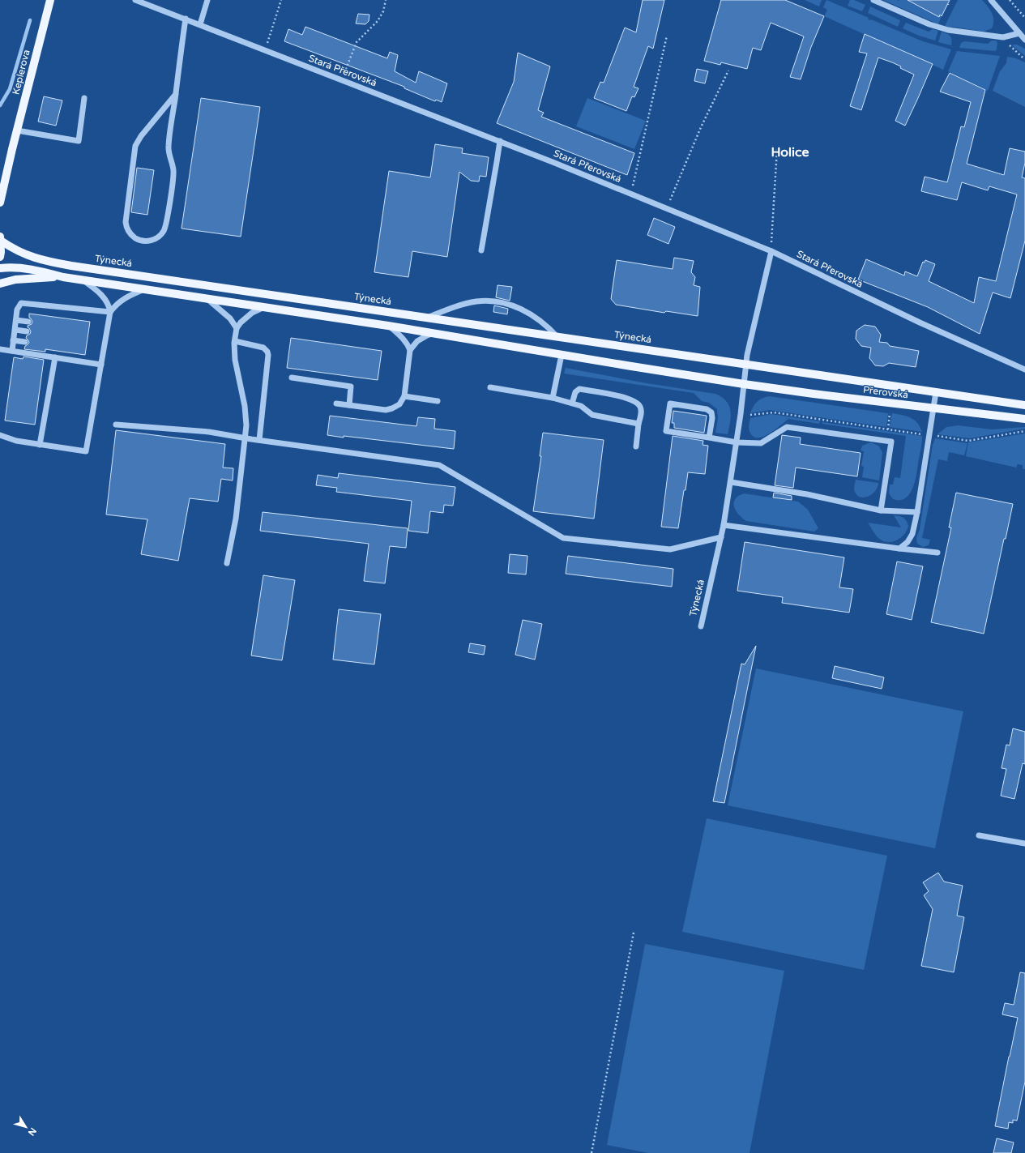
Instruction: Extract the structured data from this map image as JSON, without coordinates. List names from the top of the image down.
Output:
{
  "streets": {
    "main road": ["Keplerova", "Týnecká", "Přerovská"],
    "street": ["Stará Přerovská"]
  },
  "crossings": [
    ["Stará Přerovská", "Týnecká"],
    ["Týnecká", "Přerovská"]
  ],
  "districts": ["Holice"],
  "north": "bottom right"
}
